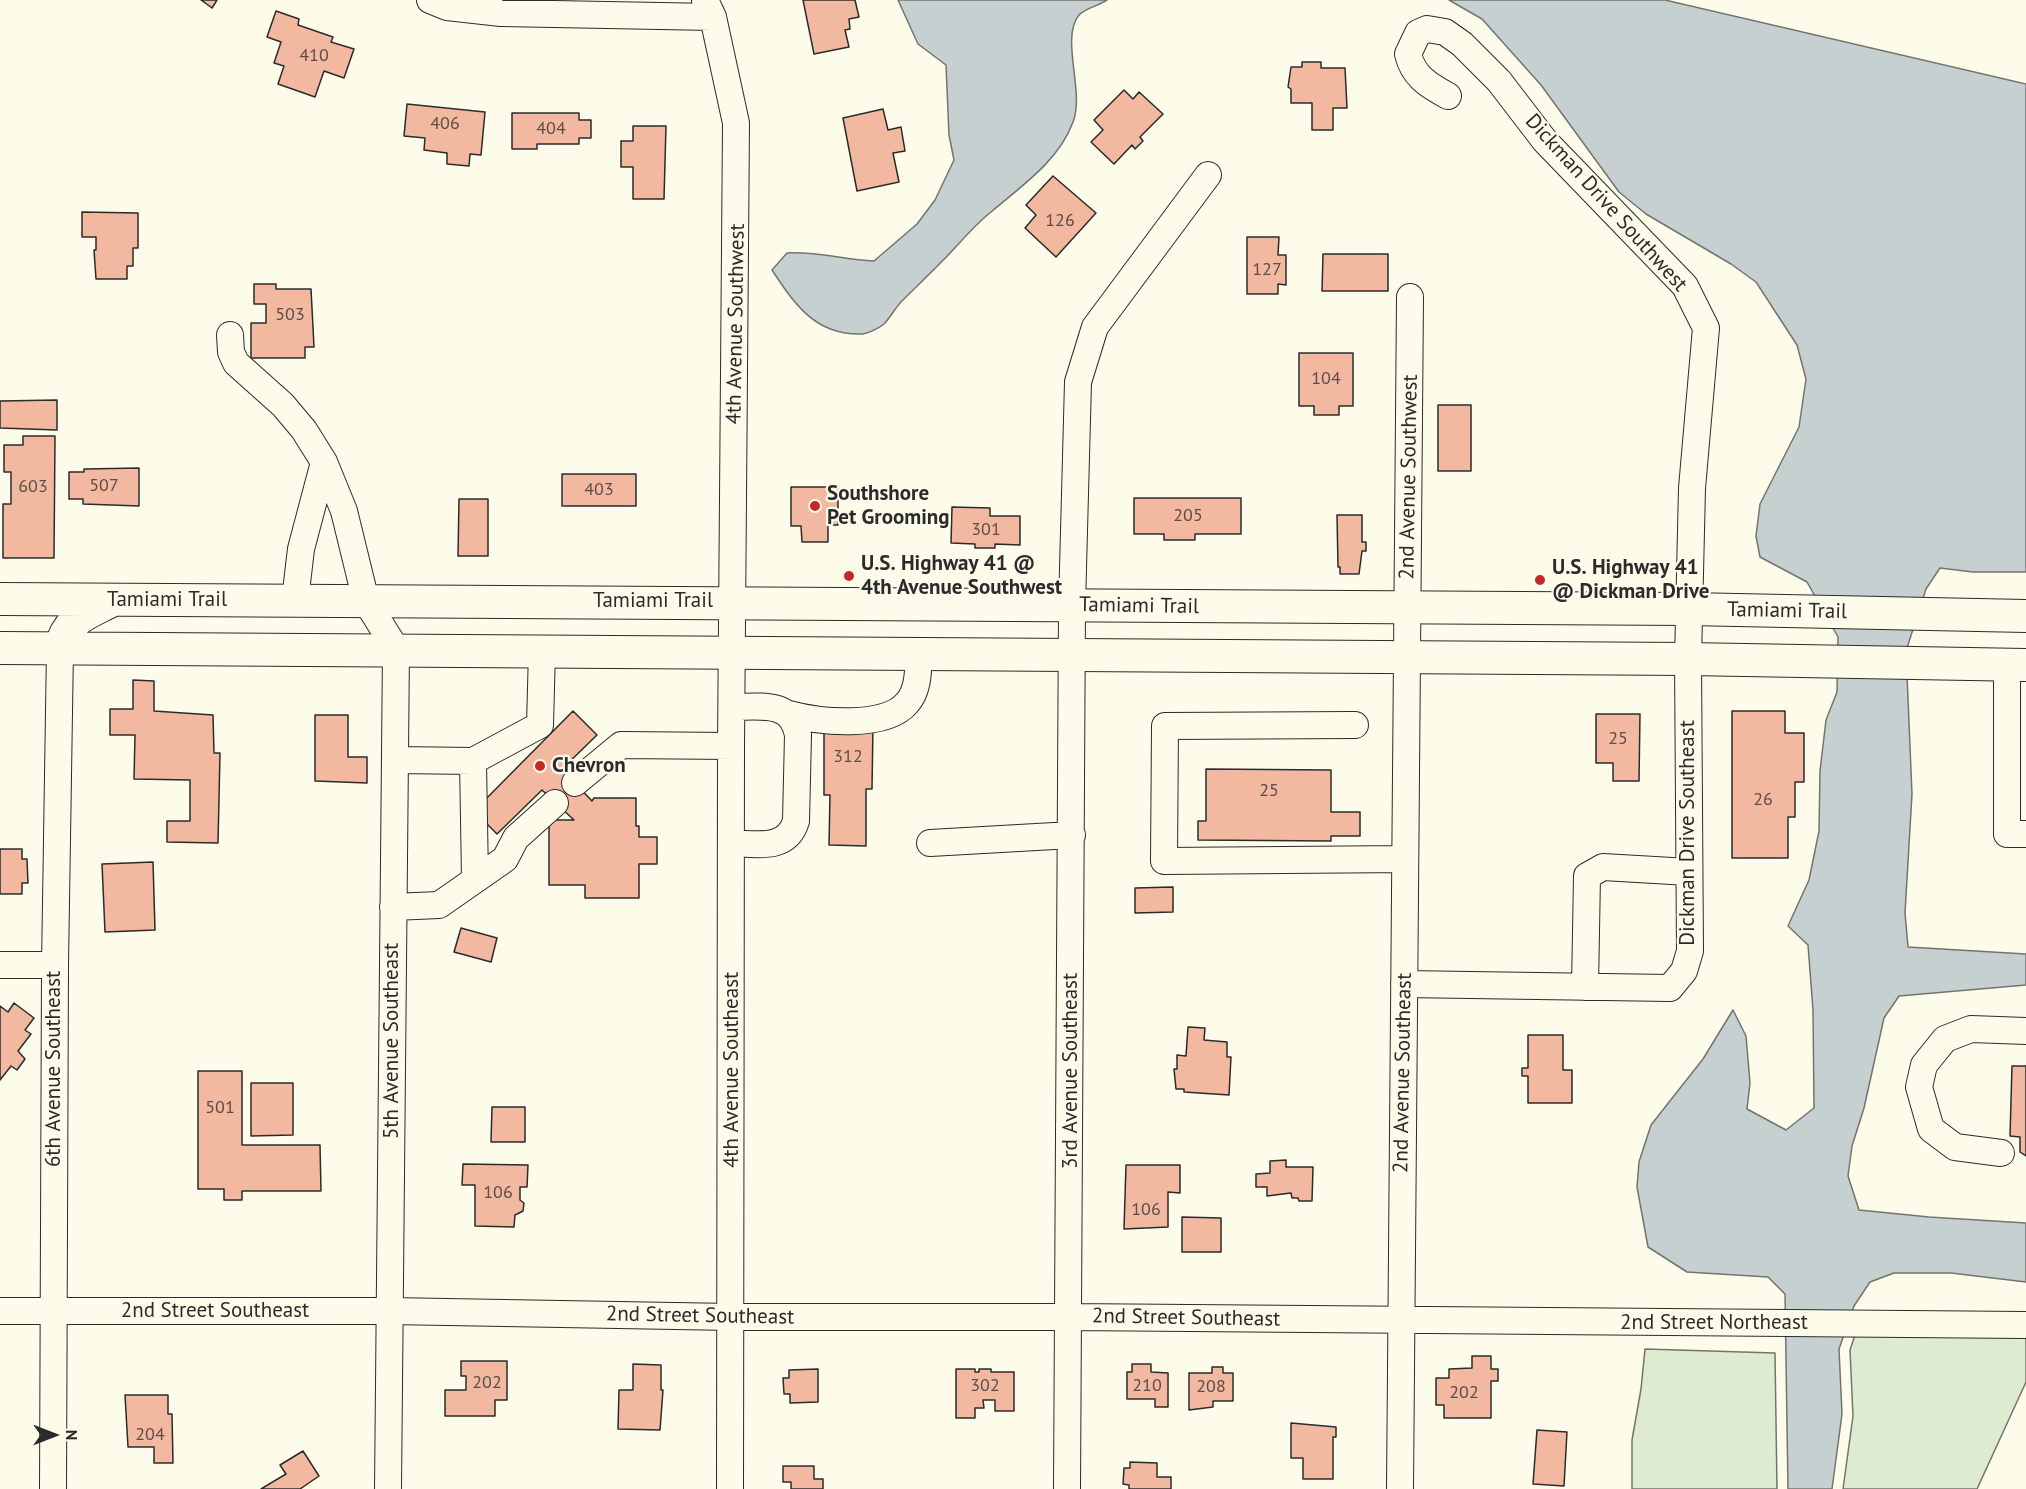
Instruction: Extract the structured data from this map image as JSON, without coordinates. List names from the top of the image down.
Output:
{
  "streets": {
    "main road": ["Tamiami Trail"],
    "street": [
      "Dickman Drive Southwest",
      "4th Avenue Southwest",
      "2nd Avenue Southwest",
      "Dickman Drive Southeast",
      "5th Avenue Southeast",
      "6th Avenue Southeast",
      "4th Avenue Southeast",
      "3rd Avenue Southeast",
      "2nd Avenue Southeast",
      "2nd Street Southeast",
      "2nd Street Northeast"
    ]
  },
  "crossings": [
    ["Dickman Drive Southwest", "Tamiami Trail"],
    ["Dickman Drive Southwest", "Dickman Drive Southeast"],
    ["4th Avenue Southwest", "Tamiami Trail"],
    ["4th Avenue Southwest", "4th Avenue Southeast"],
    ["2nd Avenue Southwest", "Tamiami Trail"],
    ["2nd Avenue Southwest", "2nd Avenue Southeast"],
    ["Tamiami Trail", "3rd Avenue Southeast"],
    ["Dickman Drive Southeast", "2nd Avenue Southeast"],
    ["5th Avenue Southeast", "2nd Street Southeast"],
    ["6th Avenue Southeast", "2nd Street Southeast"],
    ["4th Avenue Southeast", "2nd Street Southeast"],
    ["3rd Avenue Southeast", "2nd Street Southeast"],
    ["2nd Avenue Southeast", "2nd Street Southeast"],
    ["2nd Avenue Southeast", "2nd Street Northeast"],
    ["2nd Street Southeast", "2nd Street Northeast"]
  ],
  "places": [
    "Southshore Pet Grooming",
    "U.S. Highway 41 @ 4th Avenue Southwest",
    "U.S. Highway 41 @ Dickman Drive",
    "Chevron"
  ],
  "house_numbers": [
    "410",
    "406",
    "404",
    "126",
    "127",
    "503",
    "104",
    "507",
    "603",
    "403",
    "205",
    "301",
    "25",
    "312",
    "25",
    "26",
    "501",
    "106",
    "106",
    "202",
    "302",
    "210",
    "208",
    "202",
    "204"
  ],
  "north": "right"
}
